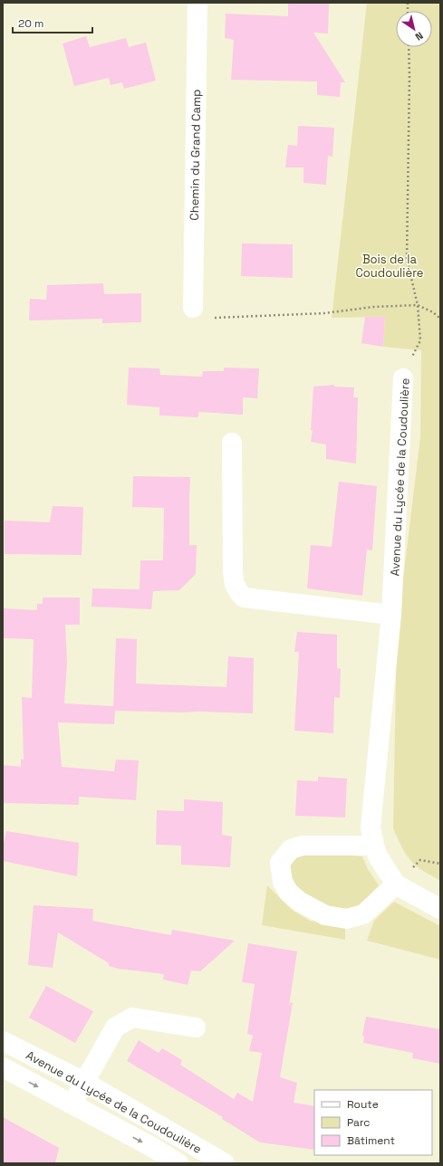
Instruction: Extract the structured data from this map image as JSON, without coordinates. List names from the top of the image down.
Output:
{
  "streets": {
    "street": ["Chemin du Grand Camp", "Avenue du Lycée de la Coudoulière"]
  },
  "parks": ["Bois de la Coudoulière"],
  "legend": ["Route", "Parc", "Bâtiment"],
  "scale_bar": "20 m",
  "north": "bottom right"
}
